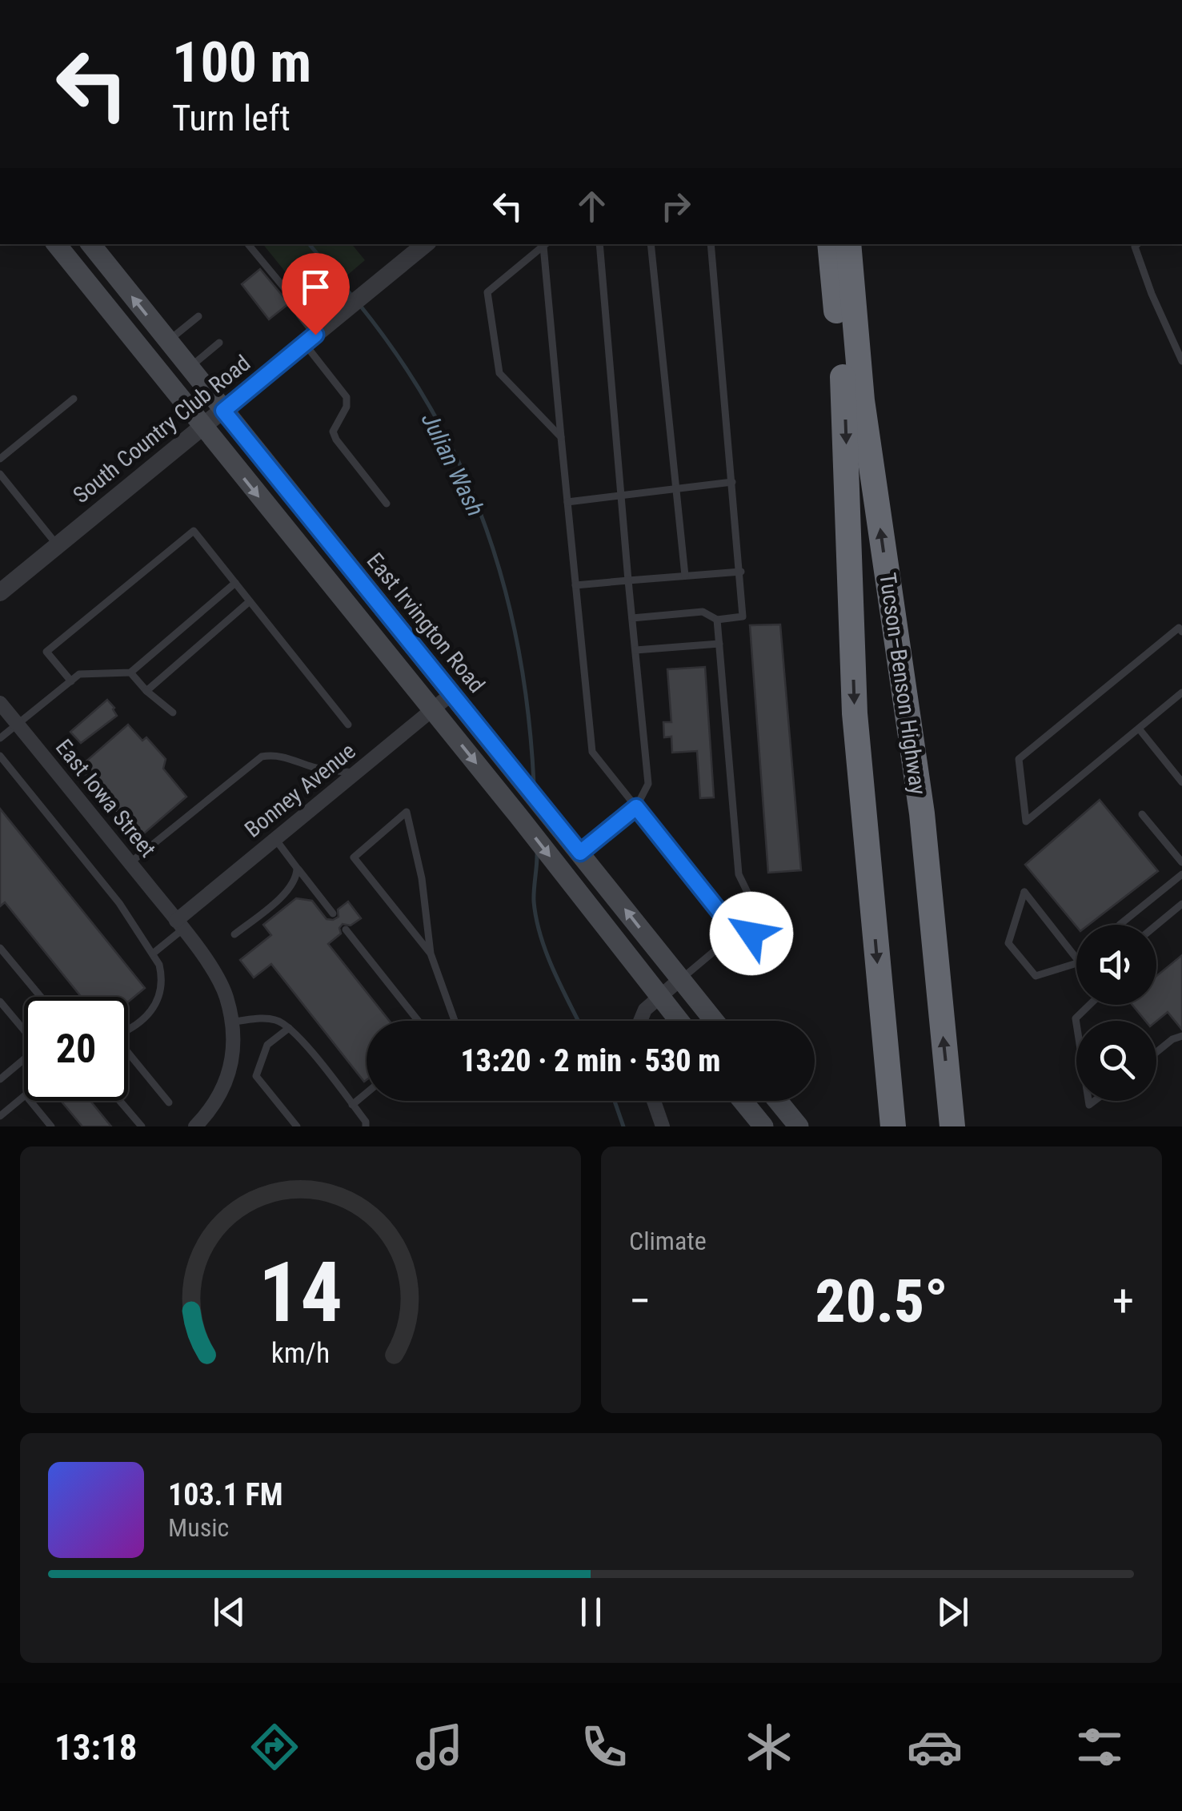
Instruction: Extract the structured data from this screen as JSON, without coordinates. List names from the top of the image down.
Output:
{
  "streets": {
    "highway": ["Tucson–Benson Highway"],
    "main road": ["East Irvington Road"],
    "street": ["South Country Club Road", "Bonney Avenue", "East Iowa Street"]
  },
  "crossings": [
    ["South Country Club Road", "East Irvington Road"],
    ["East Irvington Road", "Bonney Avenue"],
    ["Bonney Avenue", "East Iowa Street"]
  ],
  "water": ["Julian Wash"],
  "page": {
    "turn": ["100 m", "Turn left"],
    "limit": "20",
    "trip": "13:20 · 2 min · 530 m",
    "tile": "Climate",
    "heat": ["−", "20.5°", "+"],
    "song": ["103.1 FM", "Music"],
    "tabs": "13:18",
    "gauge": ["14", "km/h"]
  }
}
